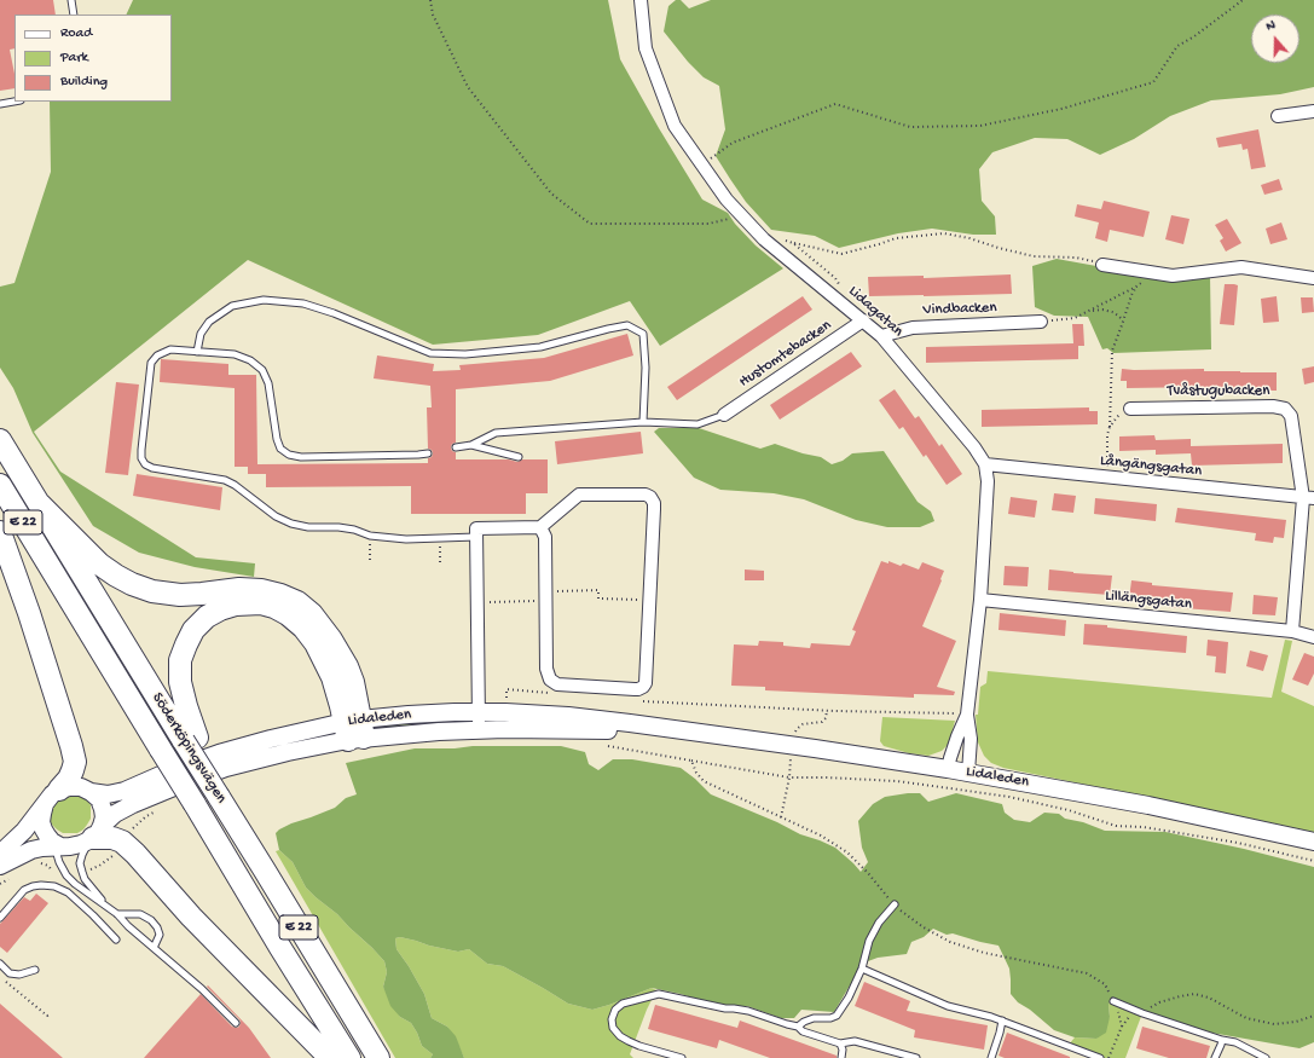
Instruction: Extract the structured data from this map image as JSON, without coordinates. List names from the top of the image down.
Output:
{
  "streets": {
    "highway": ["E 22", "Söderköpingsvägen"],
    "street": [
      "Vindbacken",
      "Lidagatan",
      "Hustomtebacken",
      "Tvåstugubacken",
      "Långängsgatan",
      "Lillängsgatan",
      "Lidaleden"
    ]
  },
  "crossings": [
    ["Vindbacken", "Lidagatan"],
    ["Lidagatan", "Hustomtebacken"],
    ["Lidagatan", "Långängsgatan"],
    ["Lidagatan", "Lillängsgatan"],
    ["Lidagatan", "Lidaleden"],
    ["Tvåstugubacken", "Långängsgatan"],
    ["Tvåstugubacken", "Lillängsgatan"]
  ],
  "legend": ["Road", "Park", "Building"],
  "north": "top"
}
